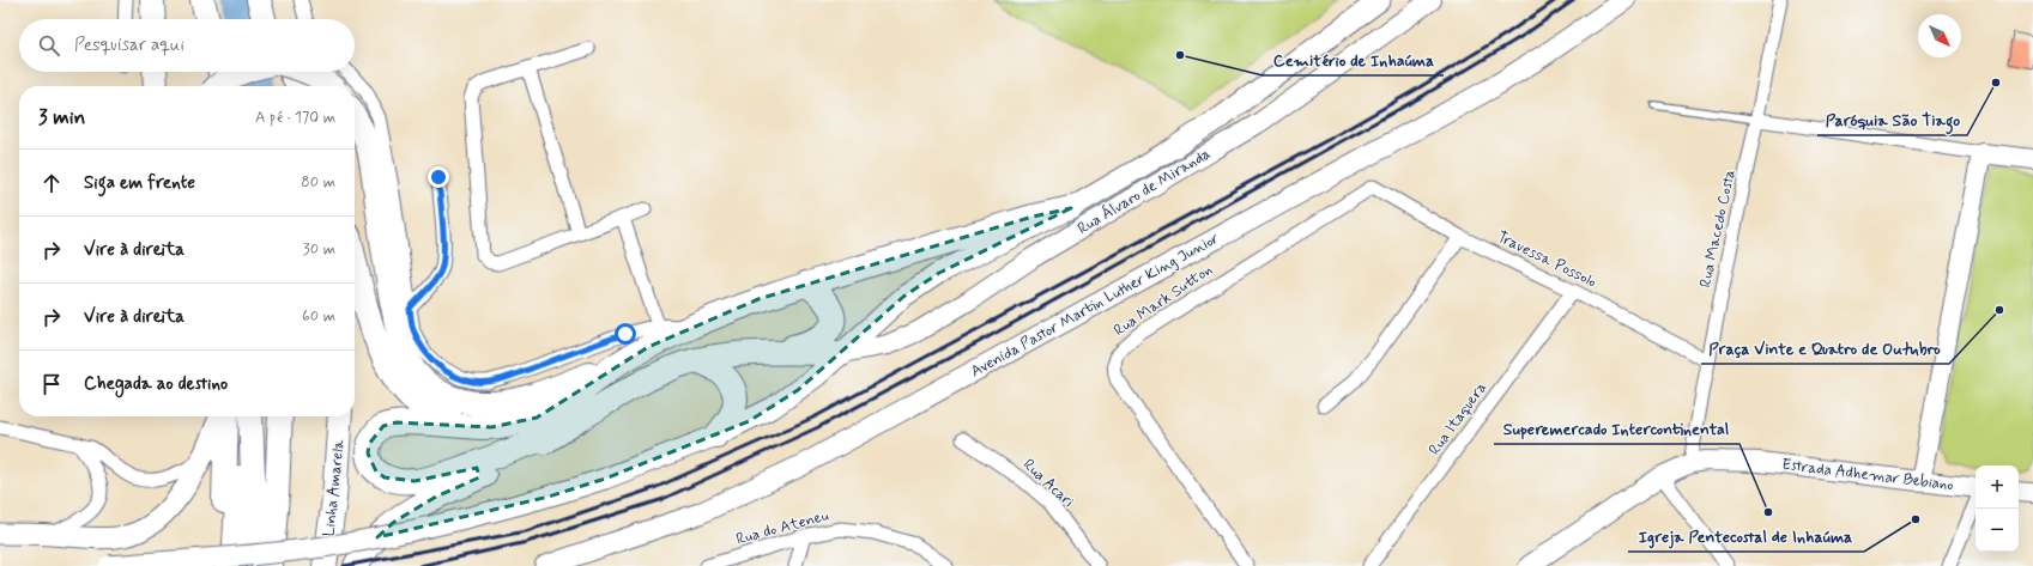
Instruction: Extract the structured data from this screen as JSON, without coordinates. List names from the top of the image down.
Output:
{
  "streets": {
    "highway": ["Linha Amarela"],
    "main road": ["Rua Álvaro de Miranda", "Avenida Pastor Martin Luther King Junior", "Estrada Adhemar Bebiano"],
    "street": [
      "Rua Macedo Costa",
      "Travessa Possolo",
      "Rua Mark Sutton",
      "Rua Itaquera",
      "Rua Acari",
      "Rua do Ateneu"
    ]
  },
  "crossings": [
    ["Rua Macedo Costa", "Travessa Possolo"],
    ["Rua Macedo Costa", "Estrada Adhemar Bebiano"],
    ["Travessa Possolo", "Rua Mark Sutton"],
    ["Travessa Possolo", "Rua Itaquera"]
  ],
  "places": [
    "Cemitério de Inhaúma",
    "Paróquia São Tiago",
    "Praça Vinte e Quatro de Outubro",
    "Superemercado Intercontinental",
    "Igreja Pentecostal de Inhaúma"
  ],
  "north": "bottom right",
  "page": {
    "search": "Pesquisar aqui",
    "heading": ["3 min", "A pé · 170 m"],
    "list": [
      ["Siga em frente", "80 m"],
      ["Vire à direita", "30 m"],
      ["Vire à direita", "60 m"],
      "Chegada ao destino"
    ],
    "map_buttons": ["+", "−"]
  }
}
